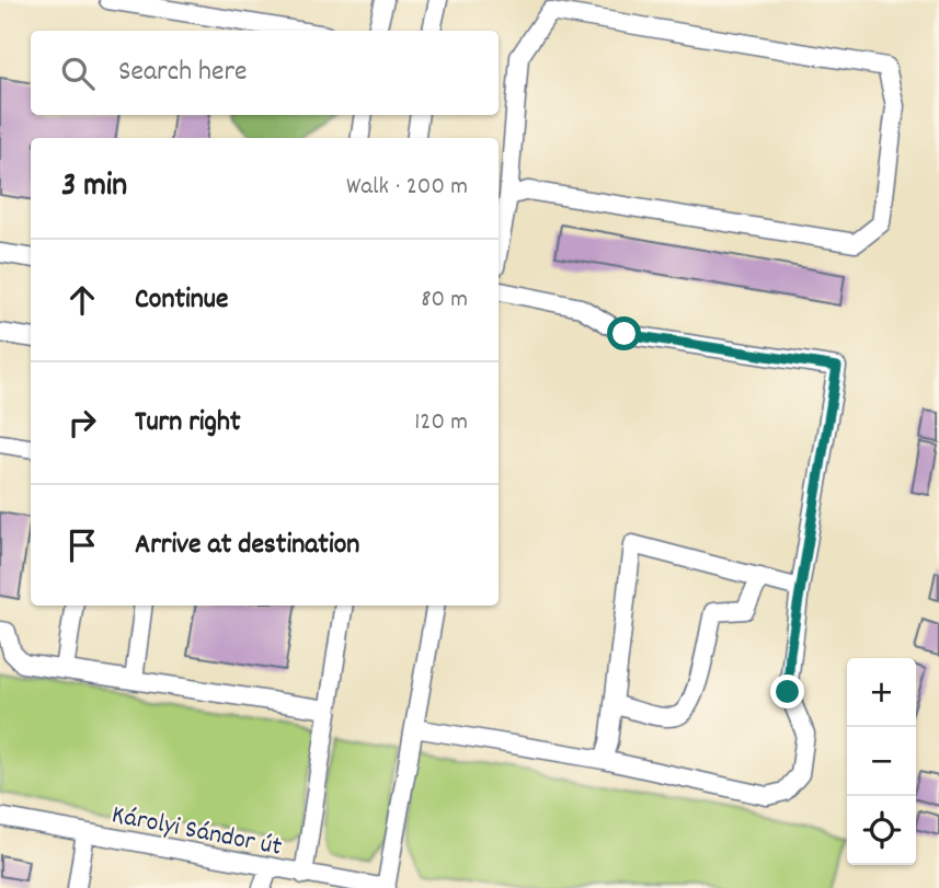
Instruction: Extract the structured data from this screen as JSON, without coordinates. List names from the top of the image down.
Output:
{
  "streets": {
    "street": ["Károlyi Sándor út"]
  },
  "page": {
    "search": "Search here",
    "heading": ["3 min", "Walk · 200 m"],
    "list": [
      ["Continue", "80 m"],
      ["Turn right", "120 m"],
      "Arrive at destination"
    ],
    "map_buttons": ["+", "−"]
  }
}
